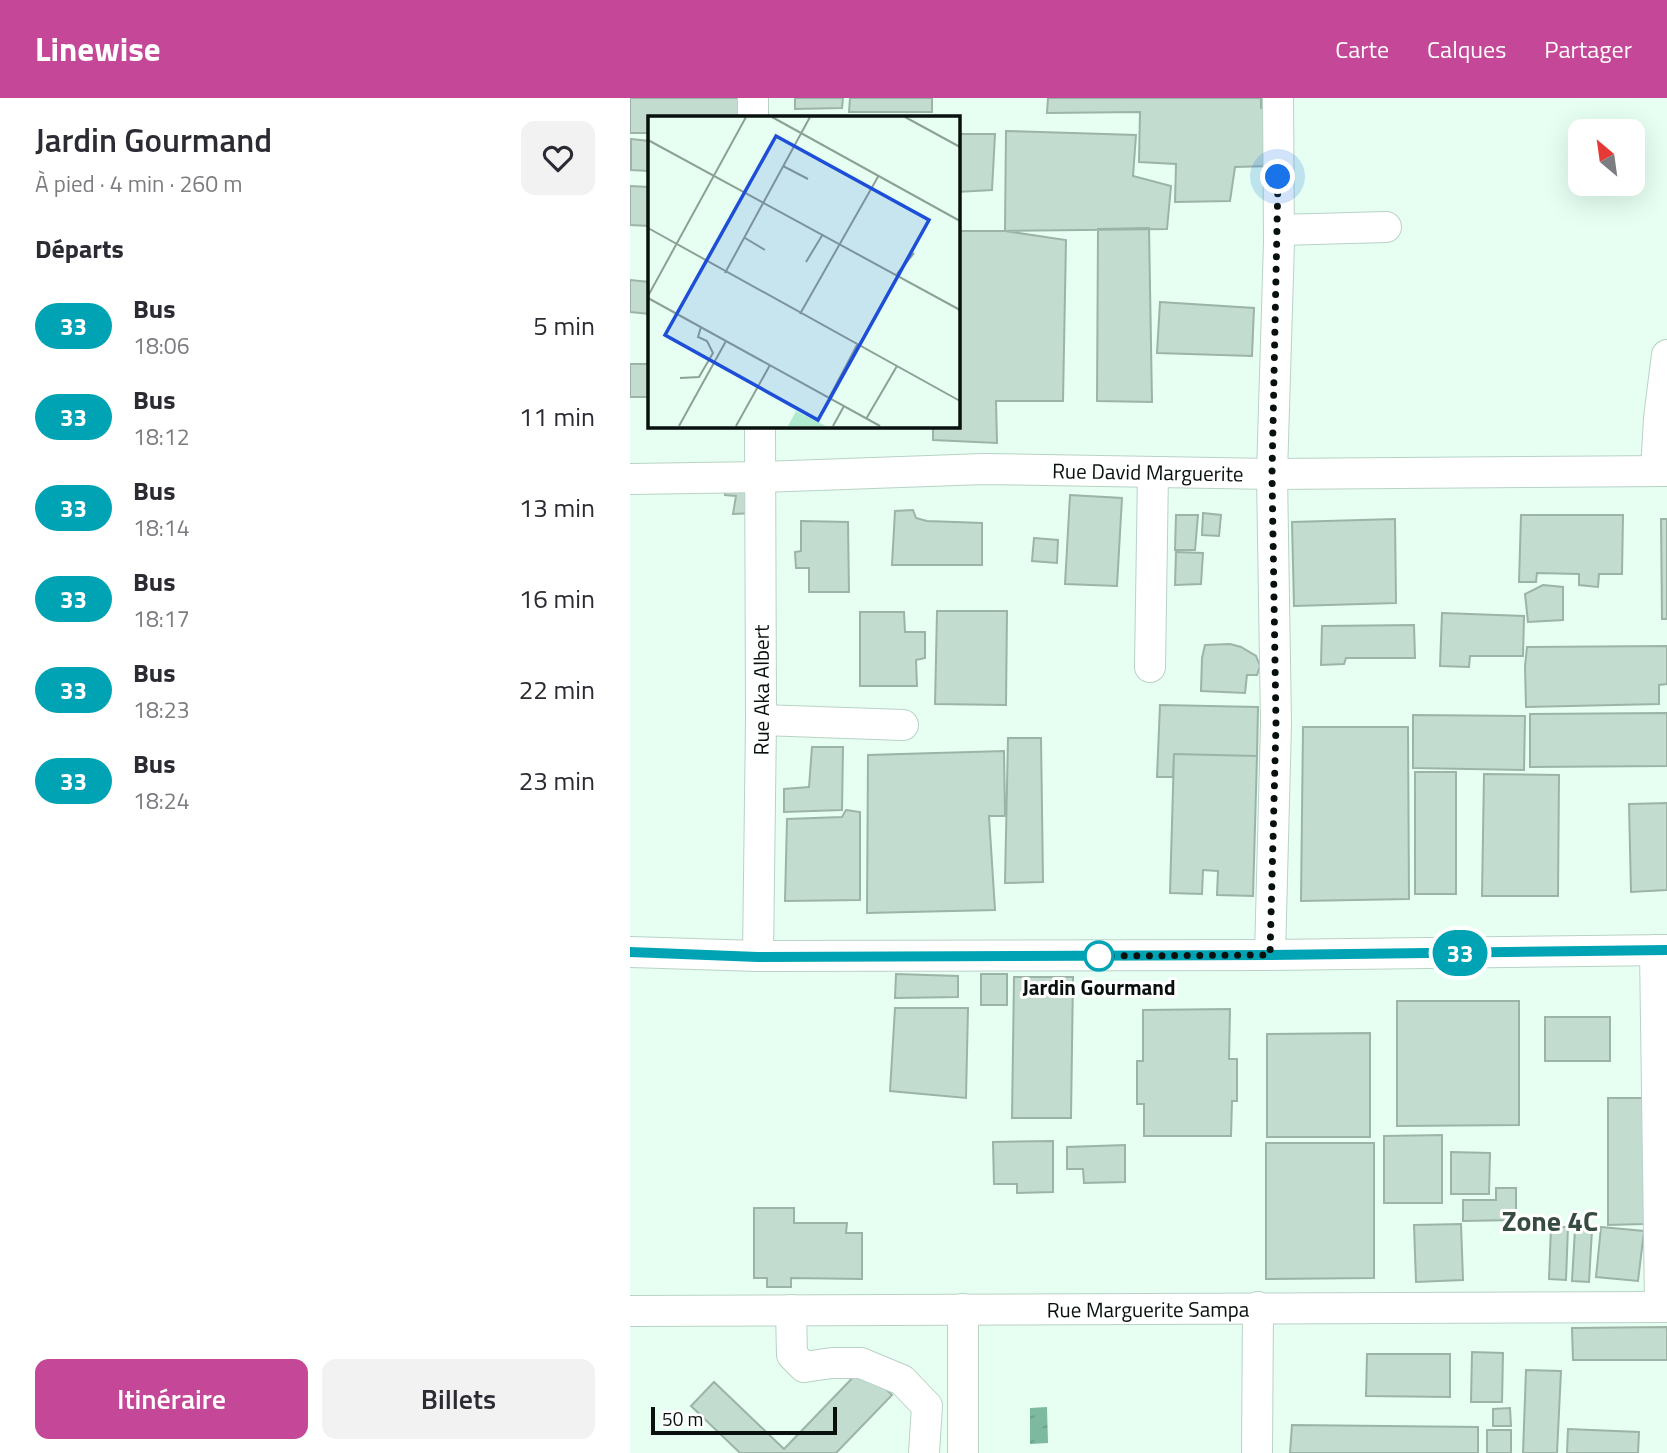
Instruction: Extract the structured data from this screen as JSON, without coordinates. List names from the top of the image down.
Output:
{
  "streets": {
    "street": ["Rue David Marguerite", "Rue Aka Albert", "Rue Marguerite Sampa"]
  },
  "crossings": [
    ["Rue David Marguerite", "Rue Aka Albert"]
  ],
  "districts": ["Zone 4C"],
  "places": ["Jardin Gourmand"],
  "lines": ["bus line 33"],
  "scale_bar": "50 m",
  "north": "top left",
  "page": {
    "header": "Linewise",
    "nav": ["Carte", "Calques", "Partager"],
    "heading": [
      ["Jardin Gourmand", "À pied · 4 min · 260 m"],
      "Départs"
    ],
    "on_map": "33",
    "list": [
      {
        "mark": "33",
        "name": "Bus",
        "note": "18:06",
        "value": "5 min"
      },
      {
        "mark": "33",
        "name": "Bus",
        "note": "18:12",
        "value": "11 min"
      },
      {
        "mark": "33",
        "name": "Bus",
        "note": "18:14",
        "value": "13 min"
      },
      {
        "mark": "33",
        "name": "Bus",
        "note": "18:17",
        "value": "16 min"
      },
      {
        "mark": "33",
        "name": "Bus",
        "note": "18:23",
        "value": "22 min"
      },
      {
        "mark": "33",
        "name": "Bus",
        "note": "18:24",
        "value": "23 min"
      }
    ],
    "buttons": ["Itinéraire", "Billets"],
    "scale": "50 m"
  }
}
